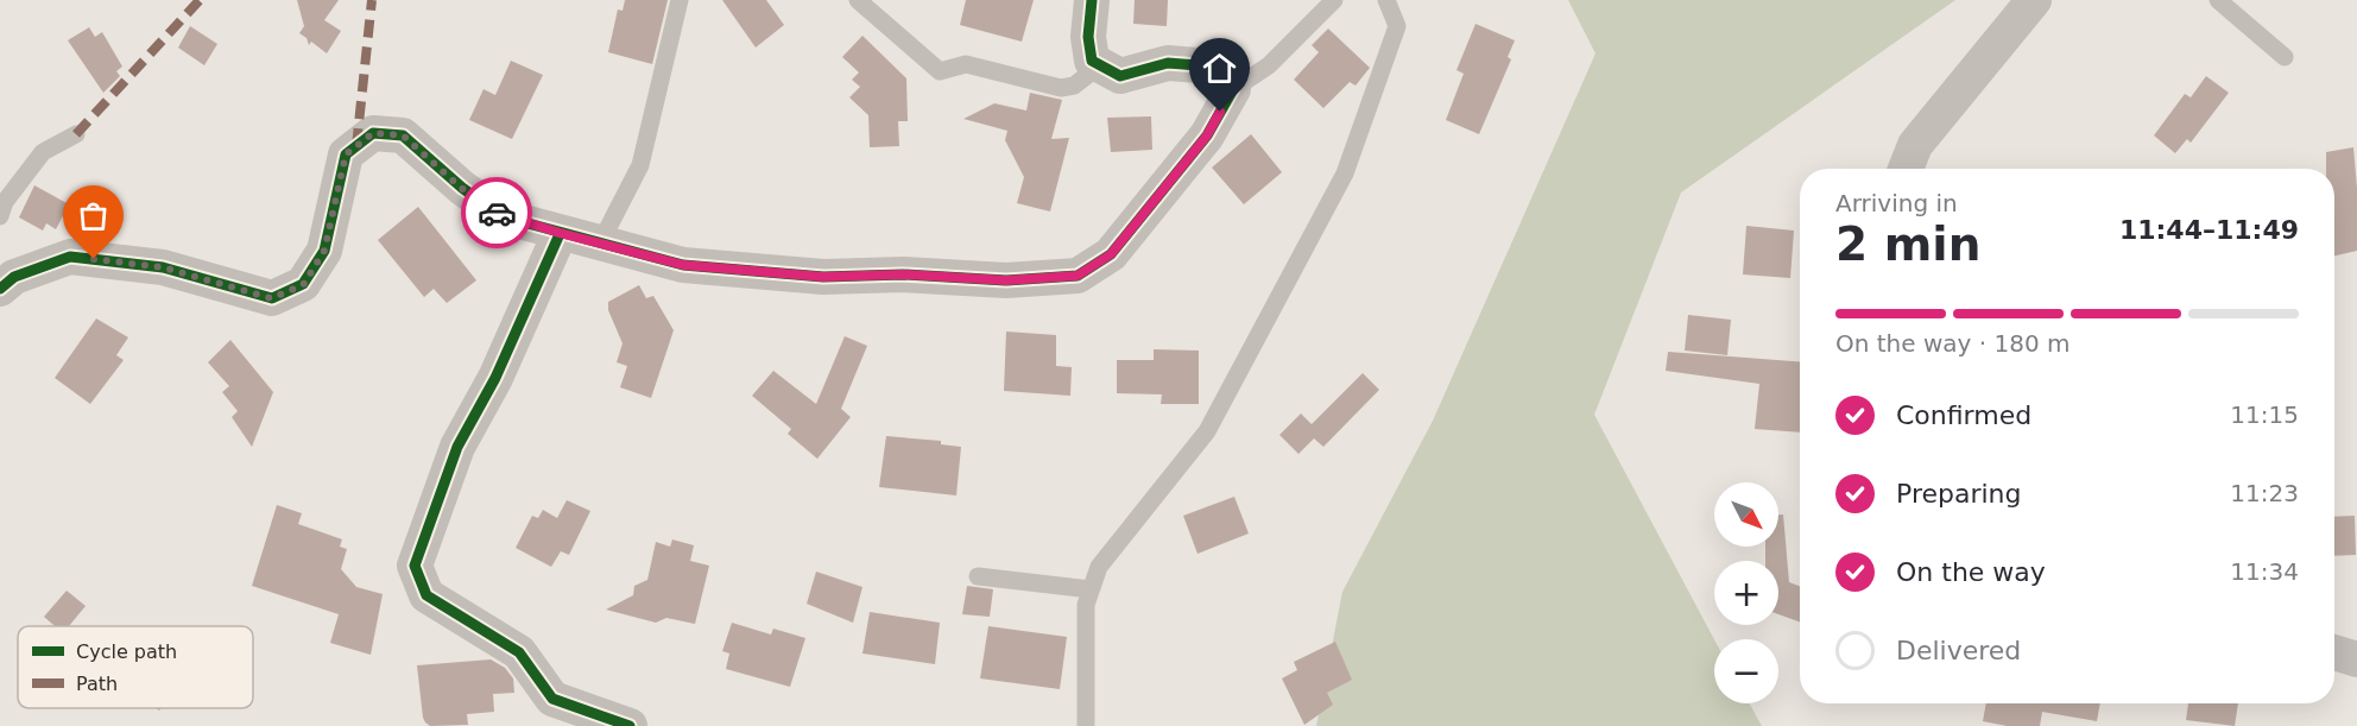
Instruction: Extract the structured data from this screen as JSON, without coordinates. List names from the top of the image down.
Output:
{
  "legend": ["Cycle path", "Path"],
  "north": "bottom right",
  "page": {
    "heading": ["2 min", "Arriving in", "11:44–11:49"],
    "bar": "On the way · 180 m",
    "list": [
      ["Confirmed", "11:15"],
      ["Preparing", "11:23"],
      ["On the way", "11:34"],
      "Delivered"
    ],
    "map_buttons": ["+", "−"]
  }
}
